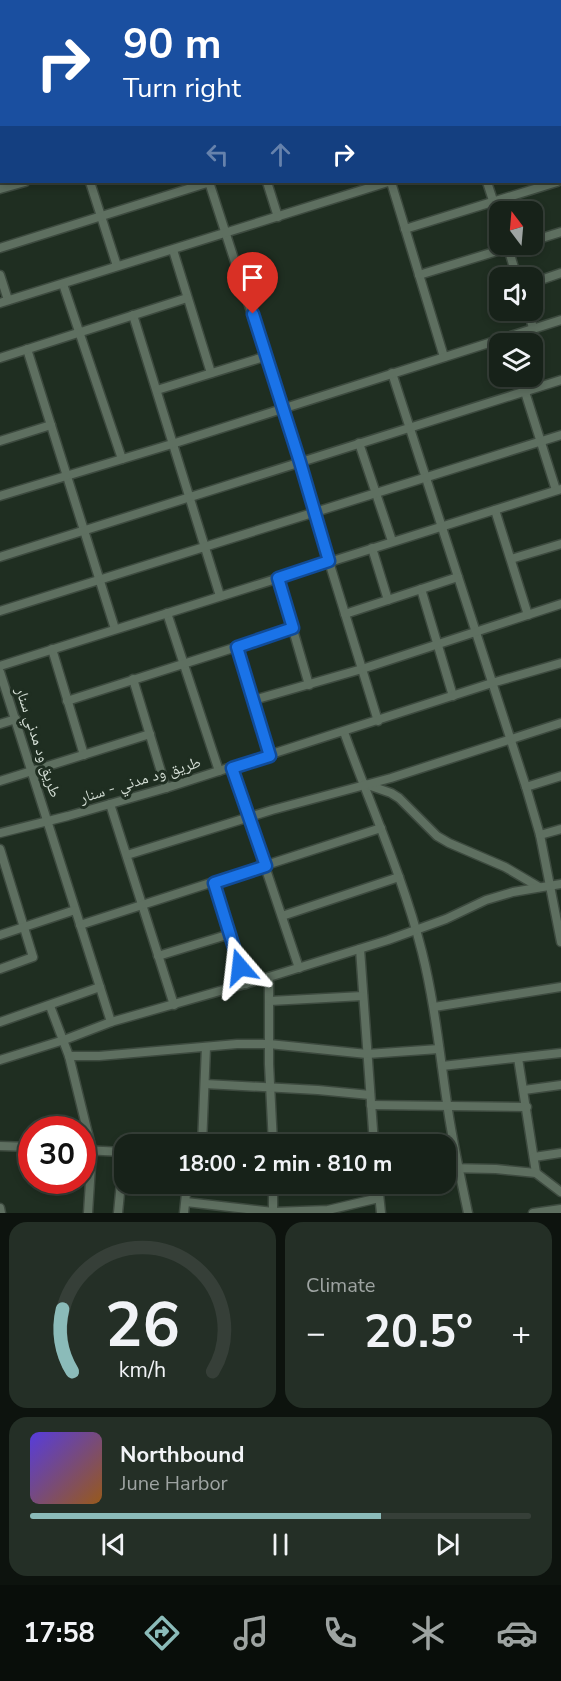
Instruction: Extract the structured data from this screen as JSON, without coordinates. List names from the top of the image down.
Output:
{
  "streets": {
    "street": ["طريق ود مدني سنار", "طريق ود مدني - سنار"]
  },
  "crossings": [
    ["طريق ود مدني سنار", "طريق ود مدني - سنار"]
  ],
  "north": "top",
  "page": {
    "turn": ["90 m", "Turn right"],
    "limit": "30",
    "trip": "18:00 · 2 min · 810 m",
    "tile": "Climate",
    "heat": ["−", "20.5°", "+"],
    "song": ["Northbound", "June Harbor"],
    "tabs": "17:58",
    "gauge": ["26", "km/h"]
  }
}
